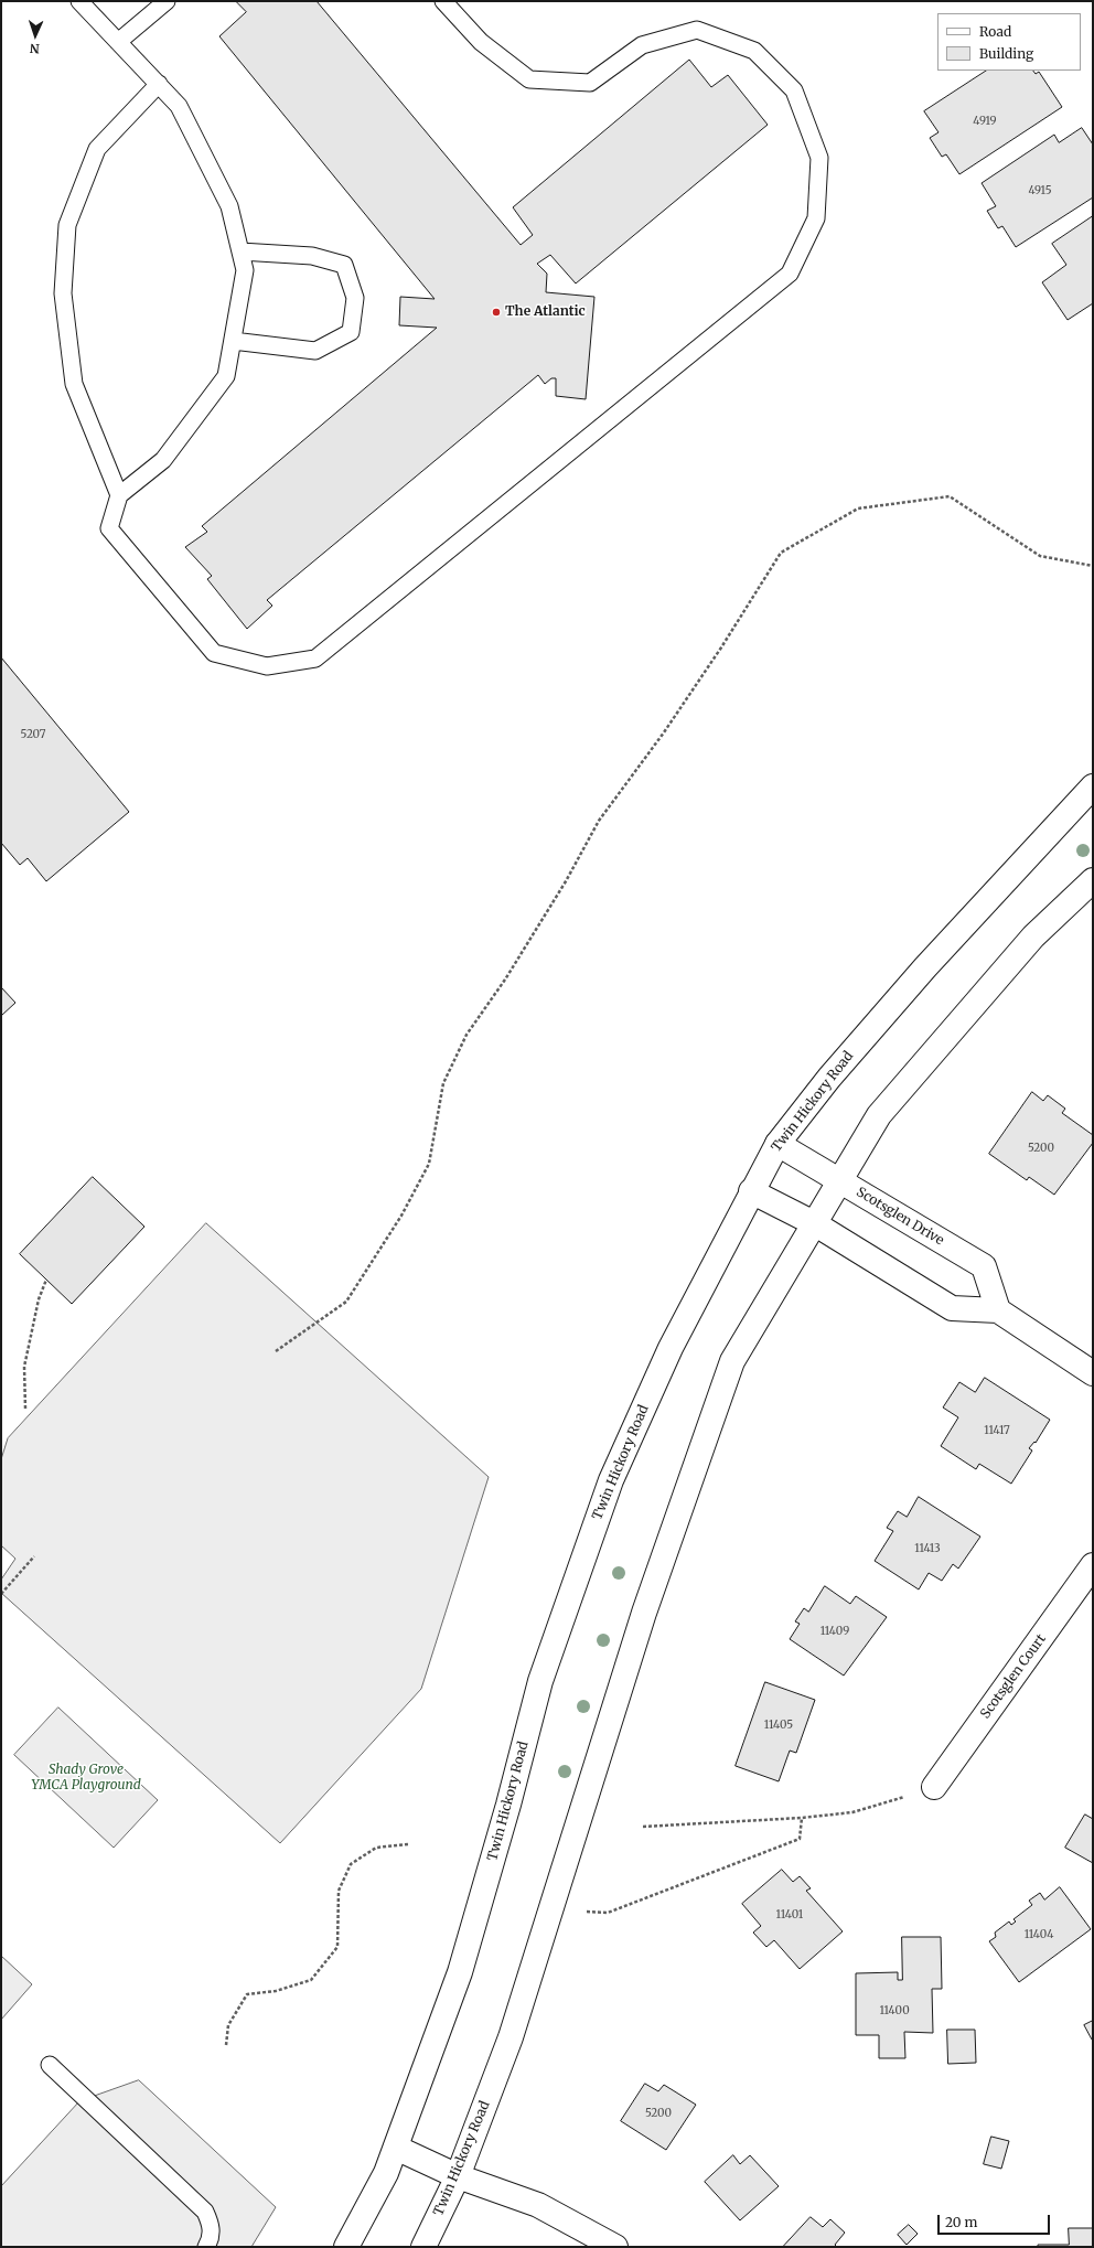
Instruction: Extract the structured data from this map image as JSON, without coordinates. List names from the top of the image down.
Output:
{
  "streets": {
    "main road": ["Twin Hickory Road", "Scotsglen Drive", "Scotsglen Court"]
  },
  "crossings": [
    ["Twin Hickory Road", "Scotsglen Drive"]
  ],
  "parks": ["Shady Grove YMCA Playground"],
  "places": ["The Atlantic"],
  "house_numbers": [
    "4919",
    "4915",
    "5207",
    "5200",
    "11417",
    "11413",
    "11409",
    "11405",
    "11401",
    "11404",
    "11400",
    "5200"
  ],
  "legend": ["Road", "Building"],
  "scale_bar": "20 m",
  "north": "bottom"
}
